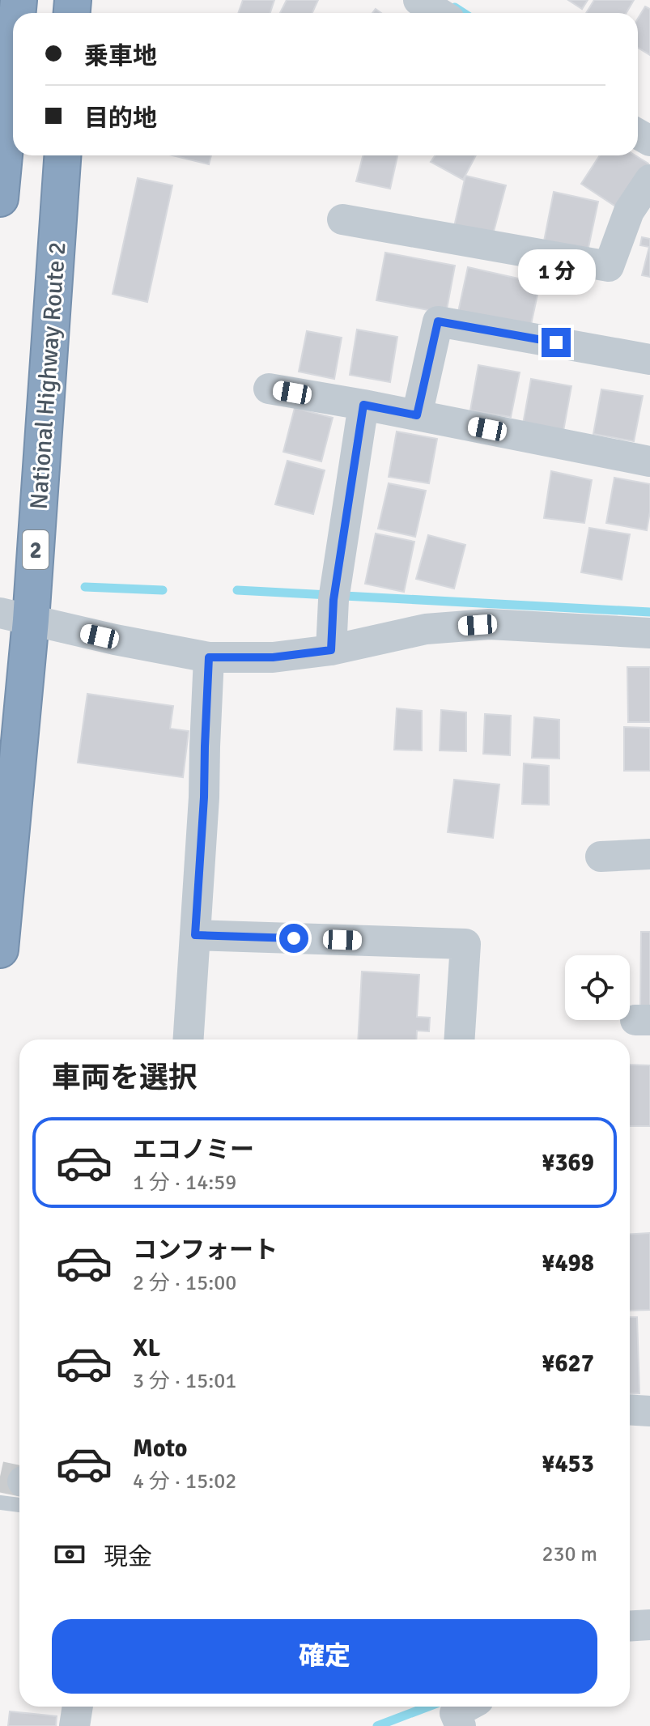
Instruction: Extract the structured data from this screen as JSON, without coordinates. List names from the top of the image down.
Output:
{
  "streets": {
    "highway": ["National Highway Route 2", "2"]
  },
  "page": {
    "banner": ["乗車地", "目的地"],
    "bubble": "1 分",
    "heading": "車両を選択",
    "list": [
      {
        "name": "エコノミー",
        "note": "1 分 · 14:59",
        "value": "¥369"
      },
      {
        "name": "コンフォート",
        "note": "2 分 · 15:00",
        "value": "¥498"
      },
      {
        "name": "XL",
        "note": "3 分 · 15:01",
        "value": "¥627"
      },
      {
        "name": "Moto",
        "note": "4 分 · 15:02",
        "value": "¥453"
      }
    ],
    "pay": ["現金", "230 m"],
    "buttons": "確定"
  }
}
